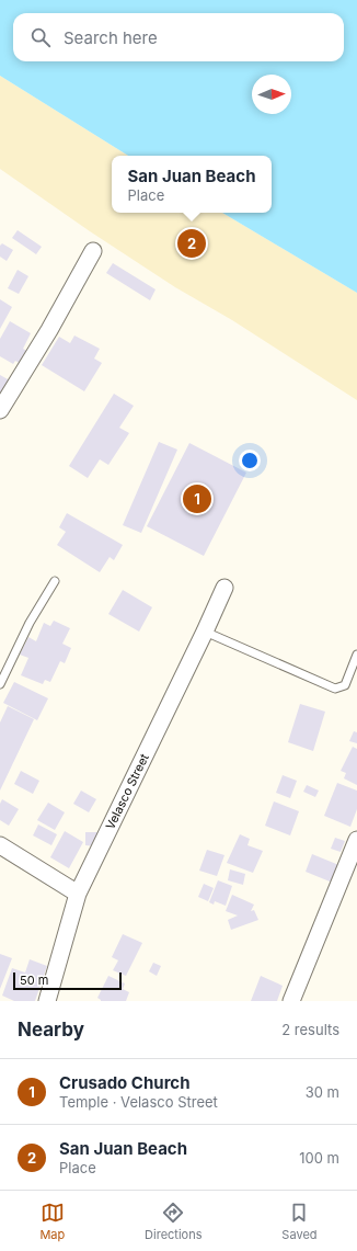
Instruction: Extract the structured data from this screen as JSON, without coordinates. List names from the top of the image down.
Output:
{
  "streets": {
    "street": ["Velasco Street"]
  },
  "scale_bar": "50 m",
  "north": "right",
  "page": {
    "search": "Search here",
    "popup": ["San Juan Beach", "Place"],
    "pins": ["2", "1"],
    "scale": "50 m",
    "heading": ["Nearby", "2 results"],
    "list": [
      {
        "mark": "1",
        "name": "Crusado Church",
        "note": "Temple · Velasco Street",
        "value": "30 m"
      },
      {
        "mark": "2",
        "name": "San Juan Beach",
        "note": "Place",
        "value": "100 m"
      }
    ],
    "nav": ["Map", "Directions", "Saved"]
  }
}
